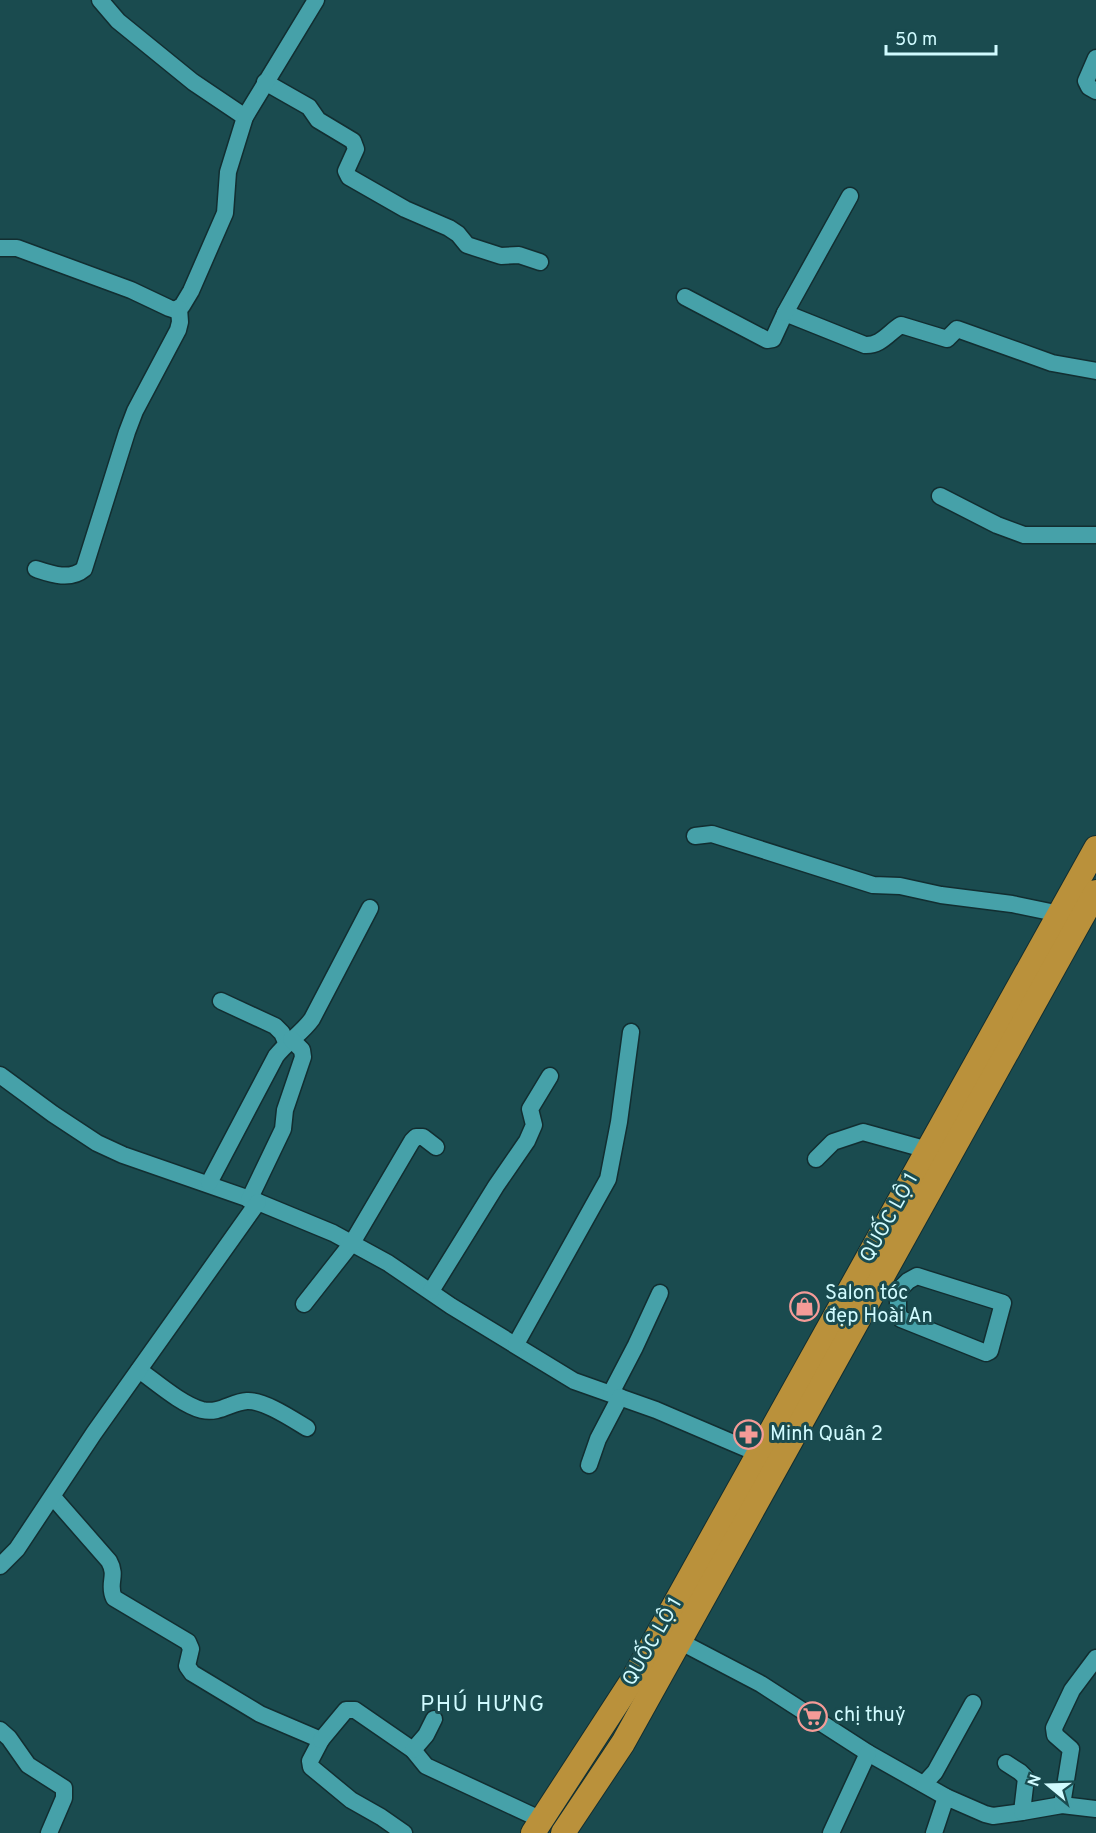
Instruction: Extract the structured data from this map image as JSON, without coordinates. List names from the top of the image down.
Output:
{
  "streets": {
    "highway": ["QUỐC LỘ 1"]
  },
  "districts": ["PHÚ HƯNG"],
  "places": {
    "shop": ["Salon tóc đẹp Hoài An"],
    "pharmacy": ["Minh Quân 2"],
    "supermarket": ["chị thuỷ"]
  },
  "scale_bar": "50 m",
  "north": "left"
}
